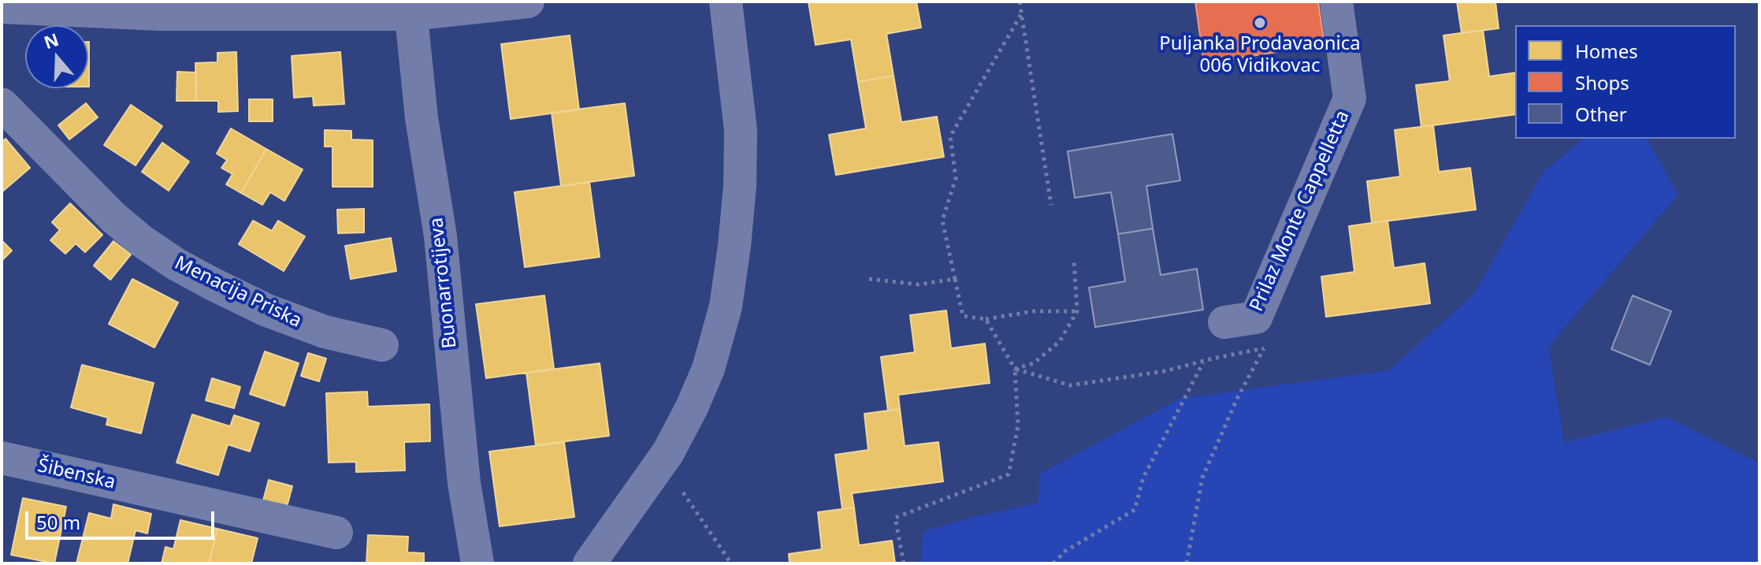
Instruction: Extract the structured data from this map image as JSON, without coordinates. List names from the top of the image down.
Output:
{
  "streets": {
    "street": [
      "Prilaz Monte Cappelletta",
      "Buonarrotijeva",
      "Menacija Priska",
      "Šibenska"
    ]
  },
  "places": ["Puljanka Prodavaonica 006 Vidikovac"],
  "legend": ["Homes", "Shops", "Other"],
  "scale_bar": "50 m",
  "north": "top"
}
